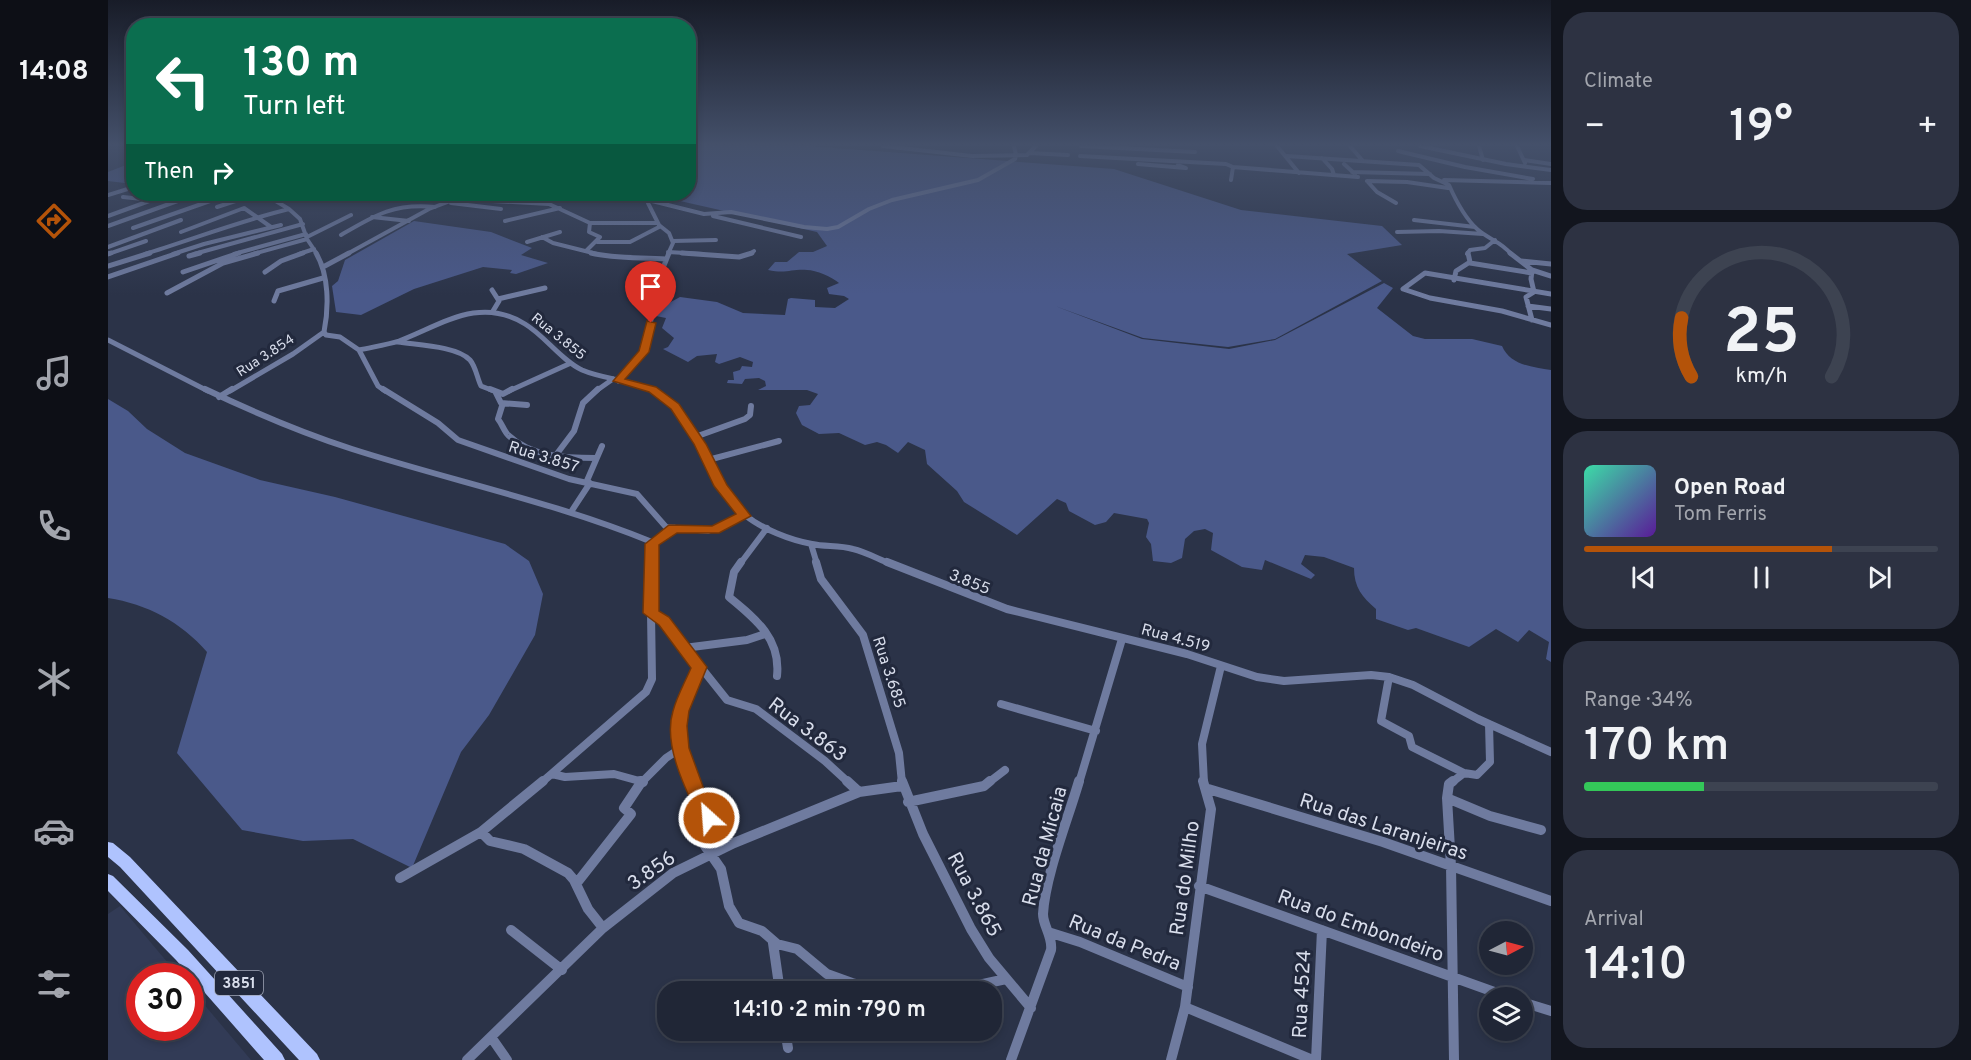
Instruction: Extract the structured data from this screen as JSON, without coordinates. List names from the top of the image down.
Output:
{
  "streets": {
    "main road": ["3851"],
    "street": [
      "Rua 3.855",
      "Rua 3.854",
      "Rua 3.857",
      "3.855",
      "Rua 4.519",
      "Rua 3.685",
      "Rua 3.863",
      "Rua das Laranjeiras",
      "Rua da Micaia",
      "3.856",
      "Rua do Milho",
      "Rua 3.865",
      "Rua do Embondeiro",
      "Rua da Pedra",
      "Rua 4524"
    ]
  },
  "crossings": [
    ["Rua 3.855", "Rua 3.857"],
    ["Rua 3.855", "3.855"],
    ["Rua 3.855", "Rua 3.685"],
    ["3.855", "Rua 4.519"],
    ["3.855", "Rua 3.685"],
    ["3.855", "Rua da Micaia"],
    ["Rua 4.519", "Rua da Micaia"],
    ["Rua 4.519", "Rua do Milho"],
    ["Rua 3.685", "3.856"],
    ["Rua 3.685", "Rua 3.865"],
    ["Rua 3.863", "3.856"],
    ["Rua das Laranjeiras", "Rua do Milho"],
    ["Rua da Micaia", "Rua 3.865"],
    ["Rua da Micaia", "Rua da Pedra"],
    ["3.856", "Rua 3.865"],
    ["Rua do Milho", "Rua do Embondeiro"],
    ["Rua do Milho", "Rua da Pedra"],
    ["Rua do Embondeiro", "Rua 4524"]
  ],
  "north": "right",
  "page": {
    "tabs": "14:08",
    "tile": [
      "Climate",
      ["Range · 34%", "170 km"],
      ["Arrival", "14:10"]
    ],
    "turn": ["130 m", "Turn left"],
    "heat": ["−", "19°", "+"],
    "then": "Then",
    "song": ["Open Road", "Tom Ferris"],
    "limit": "30",
    "trip": "14:10 · 2 min · 790 m",
    "gauge": ["25", "km/h"]
  }
}
